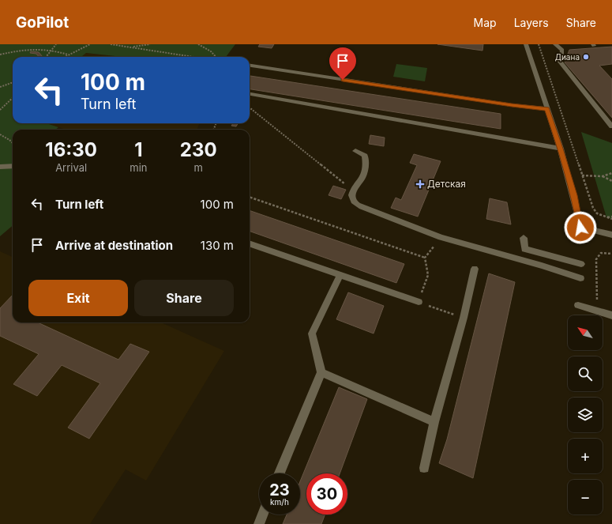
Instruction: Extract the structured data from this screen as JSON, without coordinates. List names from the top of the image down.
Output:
{
  "places": {
    "other": ["Диана"],
    "health": ["Детская"]
  },
  "north": "top left",
  "page": {
    "header": "GoPilot",
    "nav": ["Map", "Layers", "Share"],
    "turn": ["100 m", "Turn left"],
    "eta": [
      "16:30",
      "Arrival",
      "1",
      "min",
      "230",
      "m"
    ],
    "list": [
      {
        "name": "Turn left",
        "value": "100 m"
      },
      {
        "name": "Arrive at destination",
        "value": "130 m"
      }
    ],
    "buttons": ["Exit", "Share"],
    "map_buttons": ["+", "−"],
    "speed": "23 km/h",
    "limit": "30"
  }
}
